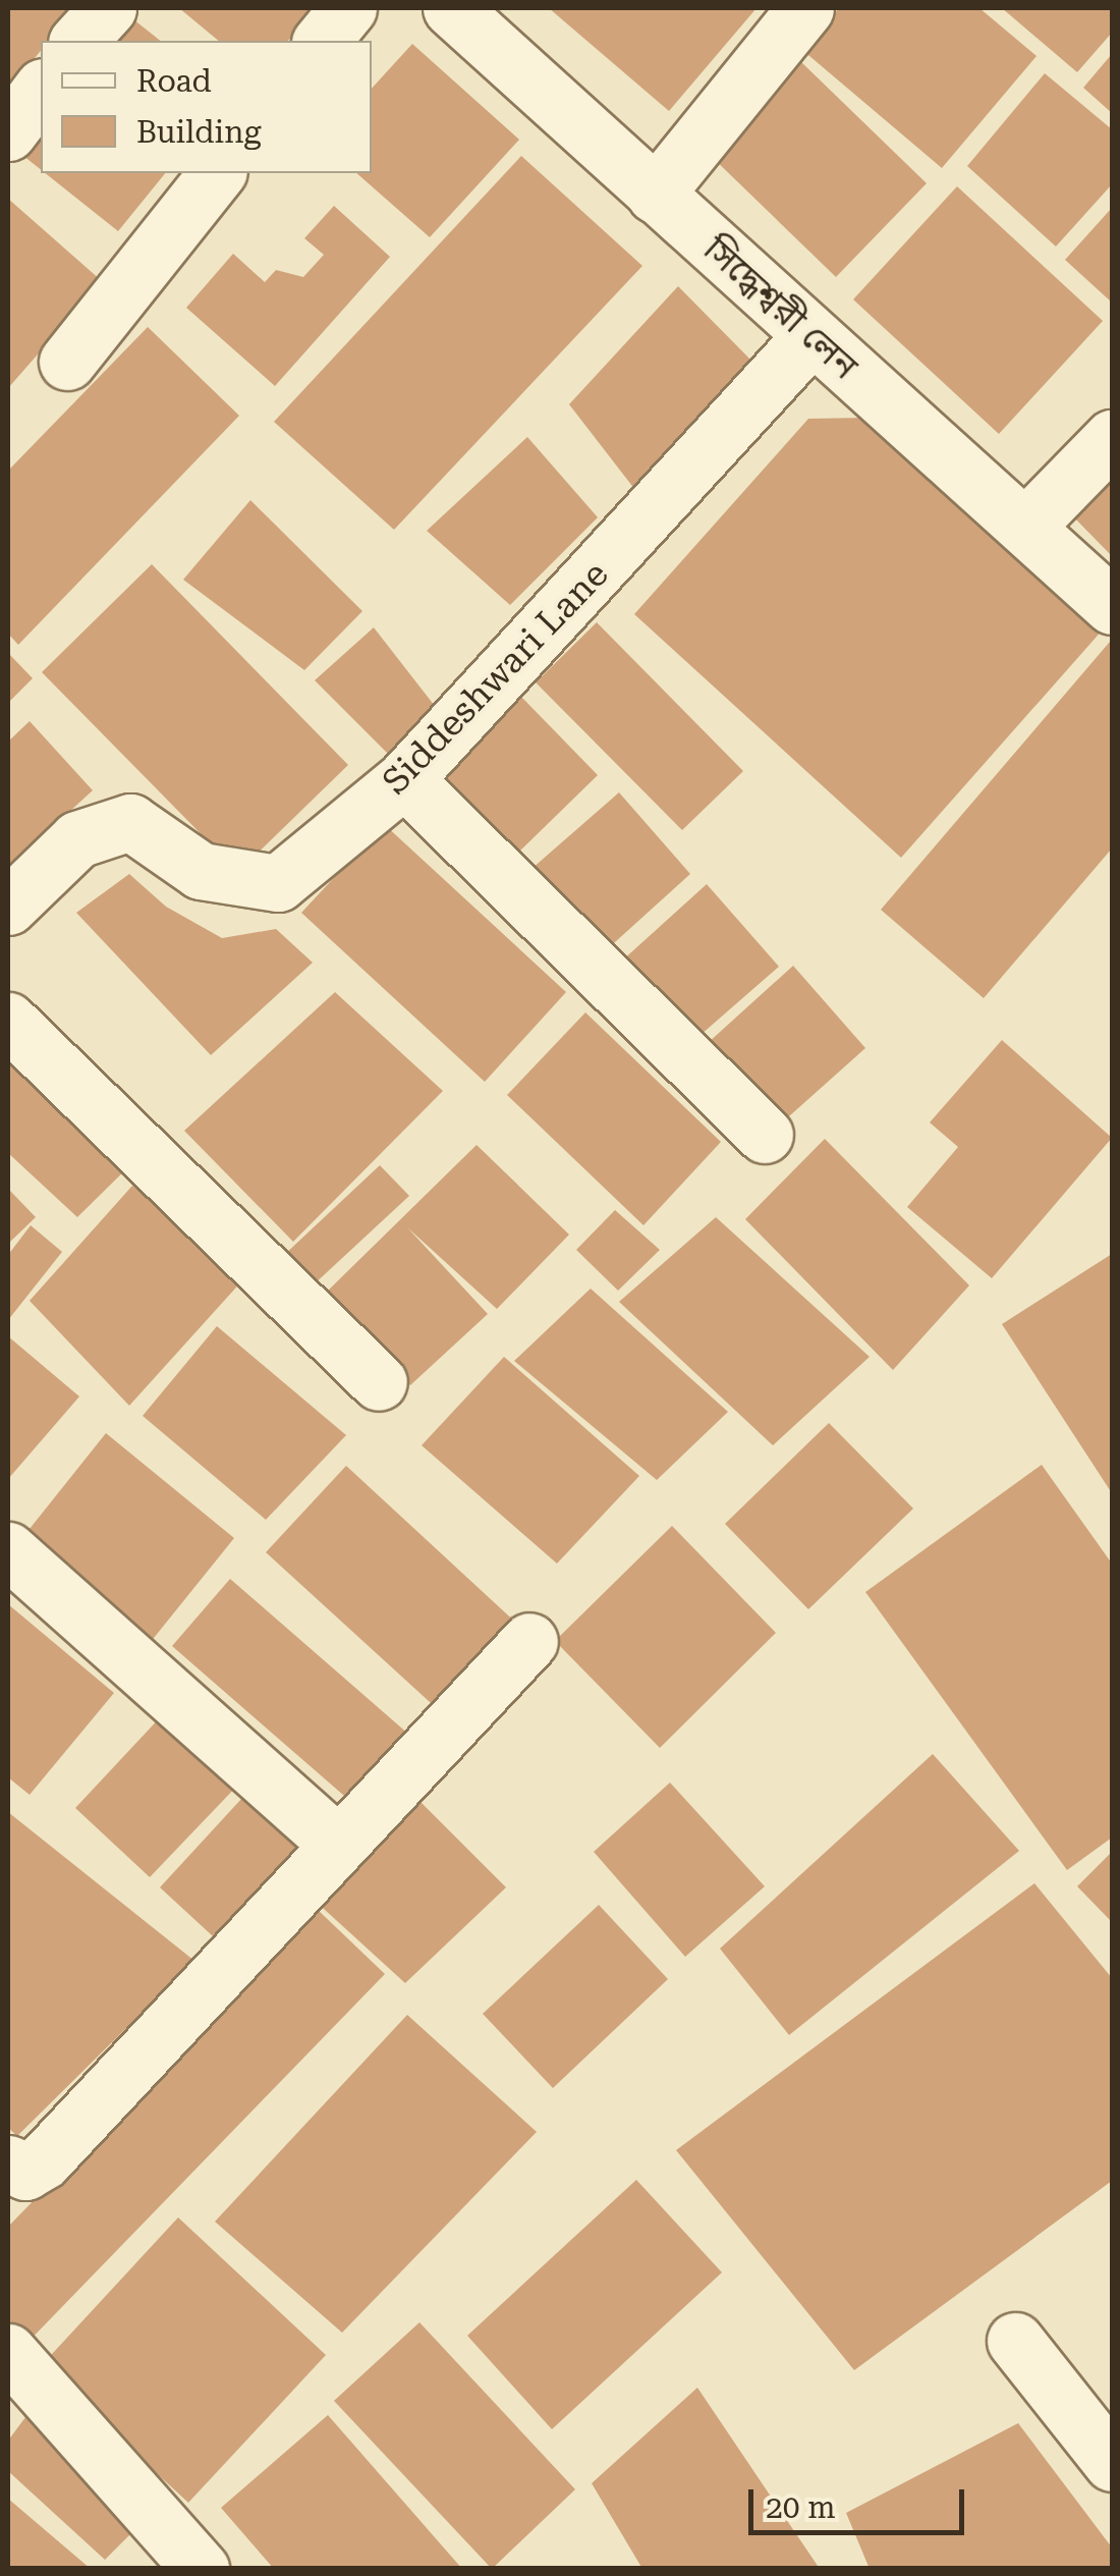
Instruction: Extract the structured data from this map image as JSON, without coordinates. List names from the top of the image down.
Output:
{
  "streets": {
    "street": ["সিদ্ধেশ্বরী লেন", "Siddeshwari Lane"]
  },
  "crossings": [
    ["সিদ্ধেশ্বরী লেন", "Siddeshwari Lane"]
  ],
  "legend": ["Road", "Building"],
  "scale_bar": "20 m"
}
